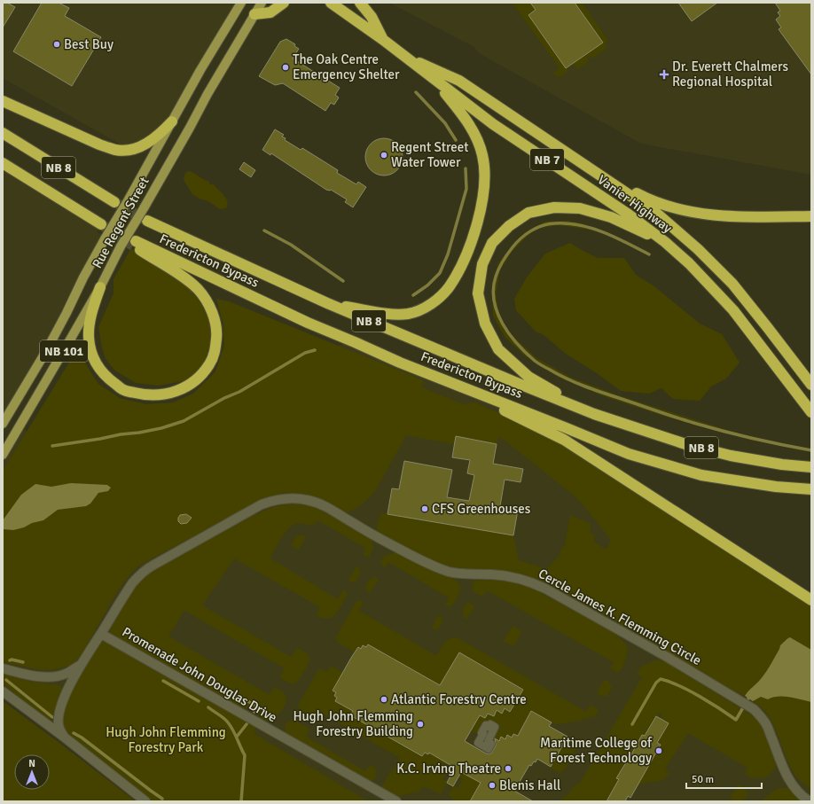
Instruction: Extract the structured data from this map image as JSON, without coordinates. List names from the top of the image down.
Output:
{
  "streets": {
    "highway": [
      "NB 7",
      "NB 8",
      "Vanier Highway",
      "Fredericton Bypass"
    ],
    "main road": ["Rue Regent Street", "NB 101"],
    "street": ["Cercle James K. Flemming Circle", "Promenade John Douglas Drive"]
  },
  "crossings": [
    ["Rue Regent Street", "Fredericton Bypass"],
    ["Cercle James K. Flemming Circle", "Promenade John Douglas Drive"]
  ],
  "parks": ["Hugh John Flemming Forestry Park"],
  "places": {
    "other": [
      "Best Buy",
      "The Oak Centre Emergency Shelter",
      "Regent Street Water Tower",
      "CFS Greenhouses",
      "Atlantic Forestry Centre",
      "Hugh John Flemming Forestry Building",
      "Maritime College of Forest Technology",
      "K.C. Irving Theatre",
      "Blenis Hall"
    ],
    "health": ["Dr. Everett Chalmers Regional Hospital"]
  },
  "scale_bar": "50 m",
  "north": "top"
}
